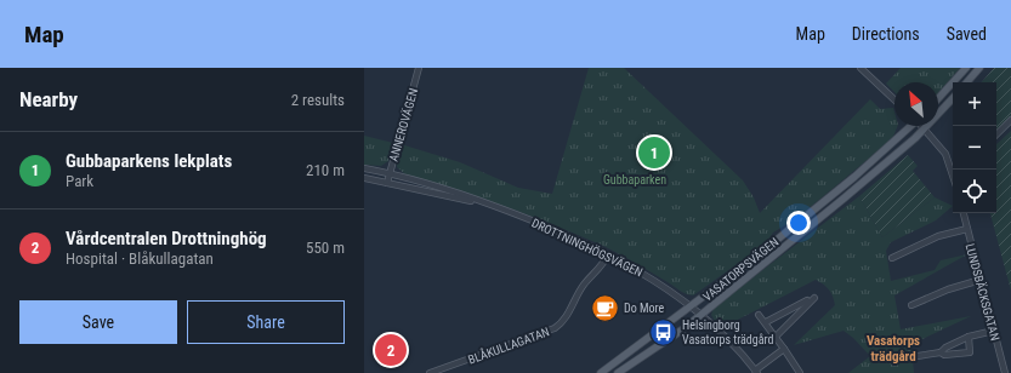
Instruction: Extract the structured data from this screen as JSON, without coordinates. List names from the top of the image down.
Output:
{
  "streets": {
    "main road": ["VASATORPSVÄGEN"],
    "street": [
      "ANNEROVÄGEN",
      "DROTTNINGHÖGSVÄGEN",
      "LUNDSBÄCKSGATAN",
      "BLÅKULLAGATAN"
    ]
  },
  "crossings": [
    ["ANNEROVÄGEN", "DROTTNINGHÖGSVÄGEN"],
    ["DROTTNINGHÖGSVÄGEN", "VASATORPSVÄGEN"],
    ["DROTTNINGHÖGSVÄGEN", "BLÅKULLAGATAN"]
  ],
  "districts": ["Vasatorps trädgård"],
  "parks": ["Gubbaparken"],
  "places": {
    "cafe": ["Do More"],
    "bus stop": ["Helsingborg Vasatorps trädgård"]
  },
  "north": "top left",
  "page": {
    "header": "Map",
    "nav": ["Map", "Directions", "Saved"],
    "heading": ["Nearby", "2 results"],
    "map_buttons": ["+", "−"],
    "list": [
      {
        "mark": "1",
        "name": "Gubbaparkens lekplats",
        "note": "Park",
        "value": "210 m"
      },
      {
        "mark": "2",
        "name": "Vårdcentralen Drottninghög",
        "note": "Hospital · Blåkullagatan",
        "value": "550 m"
      }
    ],
    "pins": ["1", "2"],
    "buttons": ["Save", "Share"]
  }
}
